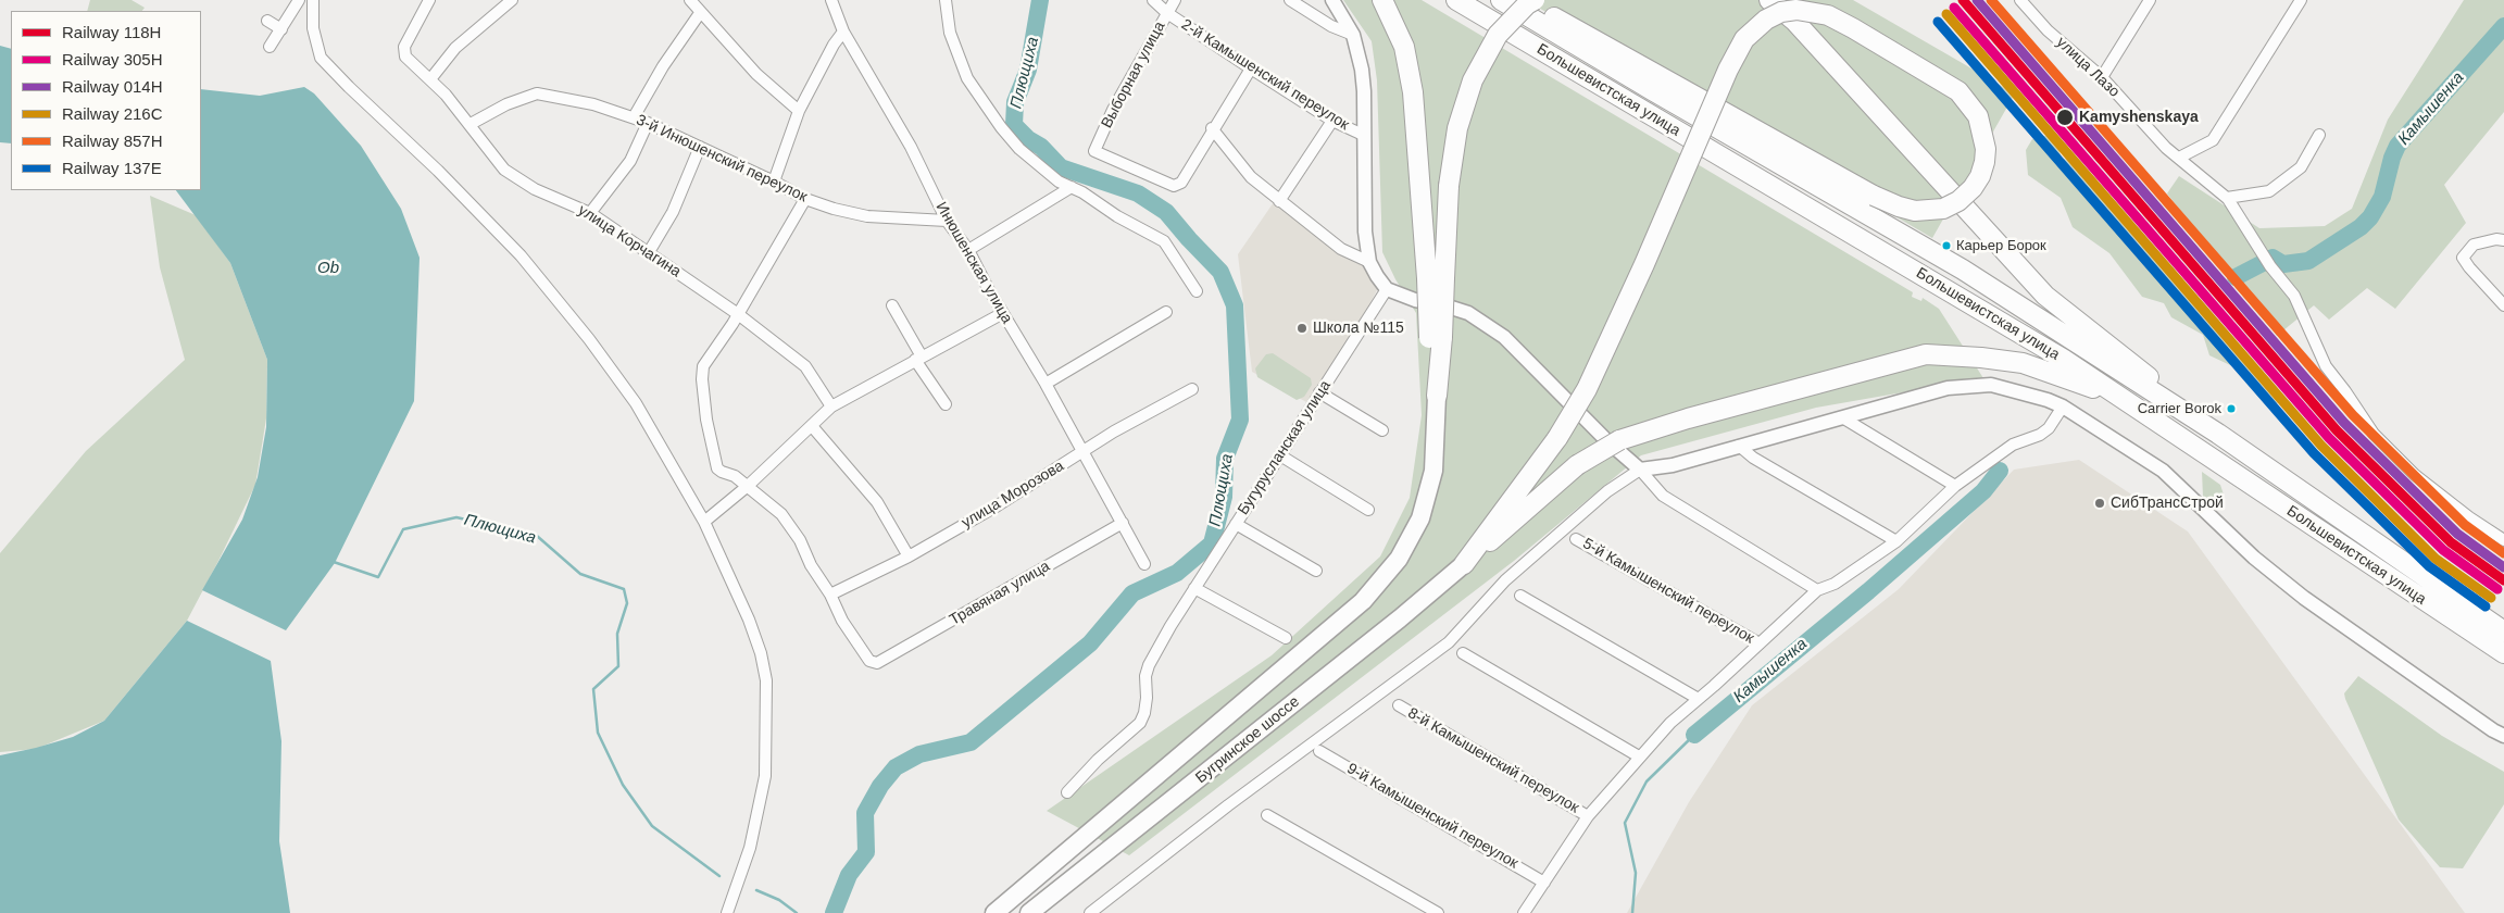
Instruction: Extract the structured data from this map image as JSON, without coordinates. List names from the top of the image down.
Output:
{
  "streets": {
    "highway": ["Большевистская улица"],
    "main road": ["Бугринское шоссе"],
    "street": [
      "улица Лазо",
      "Выборная улица",
      "2-й Камышенский переулок",
      "3-й Инюшенский переулок",
      "улица Корчагина",
      "Инюшенская улица",
      "Бугурусланская улица",
      "улица Морозова",
      "5-й Камышенский переулок",
      "Травяная улица",
      "8-й Камышенский переулок",
      "9-й Камышенский переулок"
    ]
  },
  "crossings": [
    ["Выборная улица", "2-й Камышенский переулок"],
    ["3-й Инюшенский переулок", "улица Корчагина"],
    ["3-й Инюшенский переулок", "Инюшенская улица"],
    ["Инюшенская улица", "улица Морозова"],
    ["Инюшенская улица", "Травяная улица"],
    ["улица Морозова", "Травяная улица"]
  ],
  "water": ["Плющиха", "Камышенка", "Ob"],
  "places": [
    "Kamyshenskaya",
    "Карьер Борок",
    "Школа №115",
    "Carrier Borok",
    "СибТрансСтрой"
  ],
  "lines": [
    "rail line 118Н",
    "rail line 014Н",
    "rail line 857Н",
    "rail line 305Н",
    "rail line 216С",
    "rail line 137Е"
  ],
  "legend": [
    "Railway 118Н",
    "Railway 305Н",
    "Railway 014Н",
    "Railway 216С",
    "Railway 857Н",
    "Railway 137Е"
  ]
}
